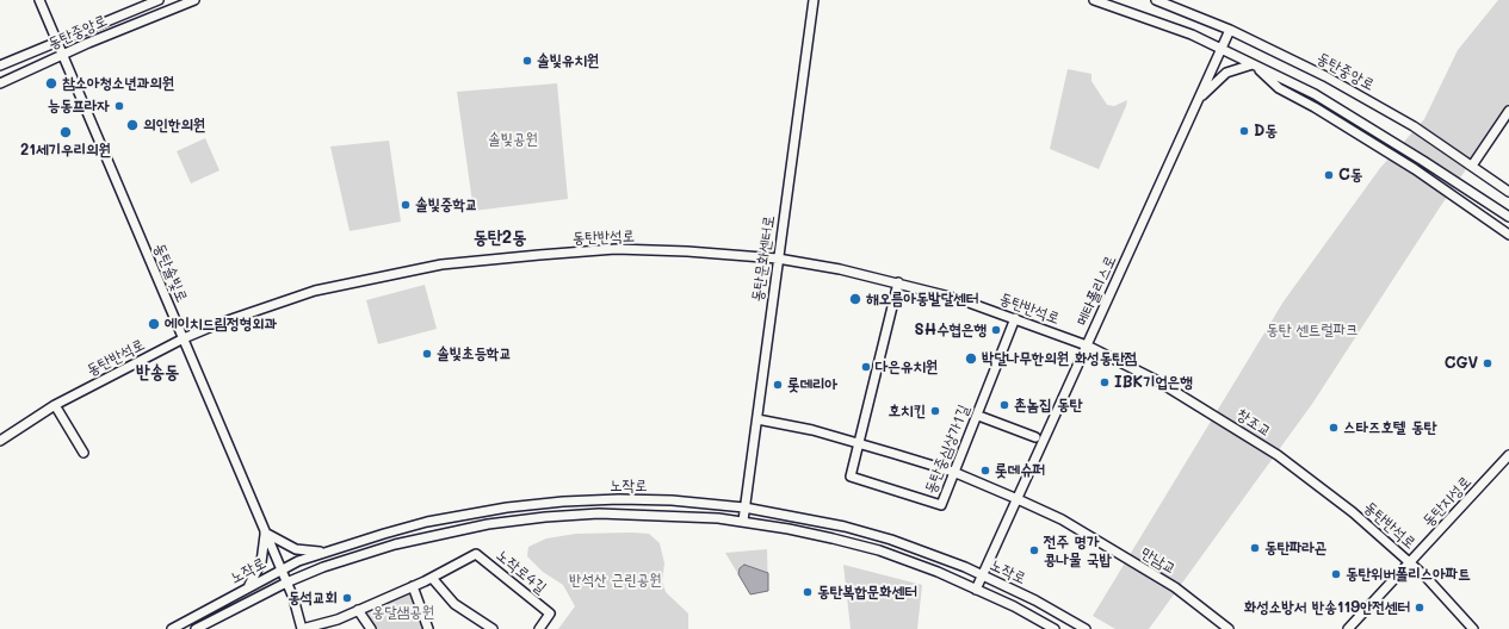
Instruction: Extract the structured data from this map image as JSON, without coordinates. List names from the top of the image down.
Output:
{
  "streets": {
    "street": [
      "동탄중앙로",
      "동탄반석로",
      "동탄문화센터로",
      "동탄솔빛로",
      "메타폴리스로",
      "창조교",
      "동탄중심상가1길",
      "노작로",
      "동탄지성로",
      "만남교",
      "노작로4길"
    ]
  },
  "crossings": [
    ["동탄중앙로", "동탄솔빛로"],
    ["동탄중앙로", "메타폴리스로"],
    ["동탄반석로", "동탄문화센터로"],
    ["동탄반석로", "동탄솔빛로"],
    ["동탄반석로", "메타폴리스로"],
    ["동탄반석로", "창조교"],
    ["동탄반석로", "동탄중심상가1길"],
    ["동탄반석로", "동탄지성로"],
    ["동탄문화센터로", "노작로"],
    ["동탄문화센터로", "만남교"],
    ["동탄솔빛로", "노작로"],
    ["동탄솔빛로", "노작로4길"],
    ["메타폴리스로", "노작로"],
    ["메타폴리스로", "만남교"],
    ["동탄중심상가1길", "만남교"],
    ["노작로", "노작로4길"]
  ],
  "districts": ["동탄2동", "반송동"],
  "parks": [
    "솔빛공원",
    "동탄 센트럴파크",
    "반석산 근린공원",
    "옹달샘공원"
  ],
  "places": [
    "솔빛유치원",
    "참소아청소년과의원",
    "능동프라자",
    "의인한의원",
    "D동",
    "21세기우리의원",
    "C동",
    "솔빛중학교",
    "해오름아동발달센터",
    "에이치드림정형외과",
    "SH수협은행",
    "솔빛초등학교",
    "박달나무한의원 화성동탄점",
    "CGV",
    "다은유치원",
    "IBK기업은행",
    "롯데리아",
    "촌놈집 동탄",
    "호치킨",
    "스타즈호텔 동탄",
    "롯데슈퍼",
    "동탄파라곤",
    "전주 명가 콩나물 국밥",
    "동탄위버폴리스아파트",
    "동탄복합문화센터",
    "동석교회",
    "화성소방서 반송119안전센터"
  ]
}
